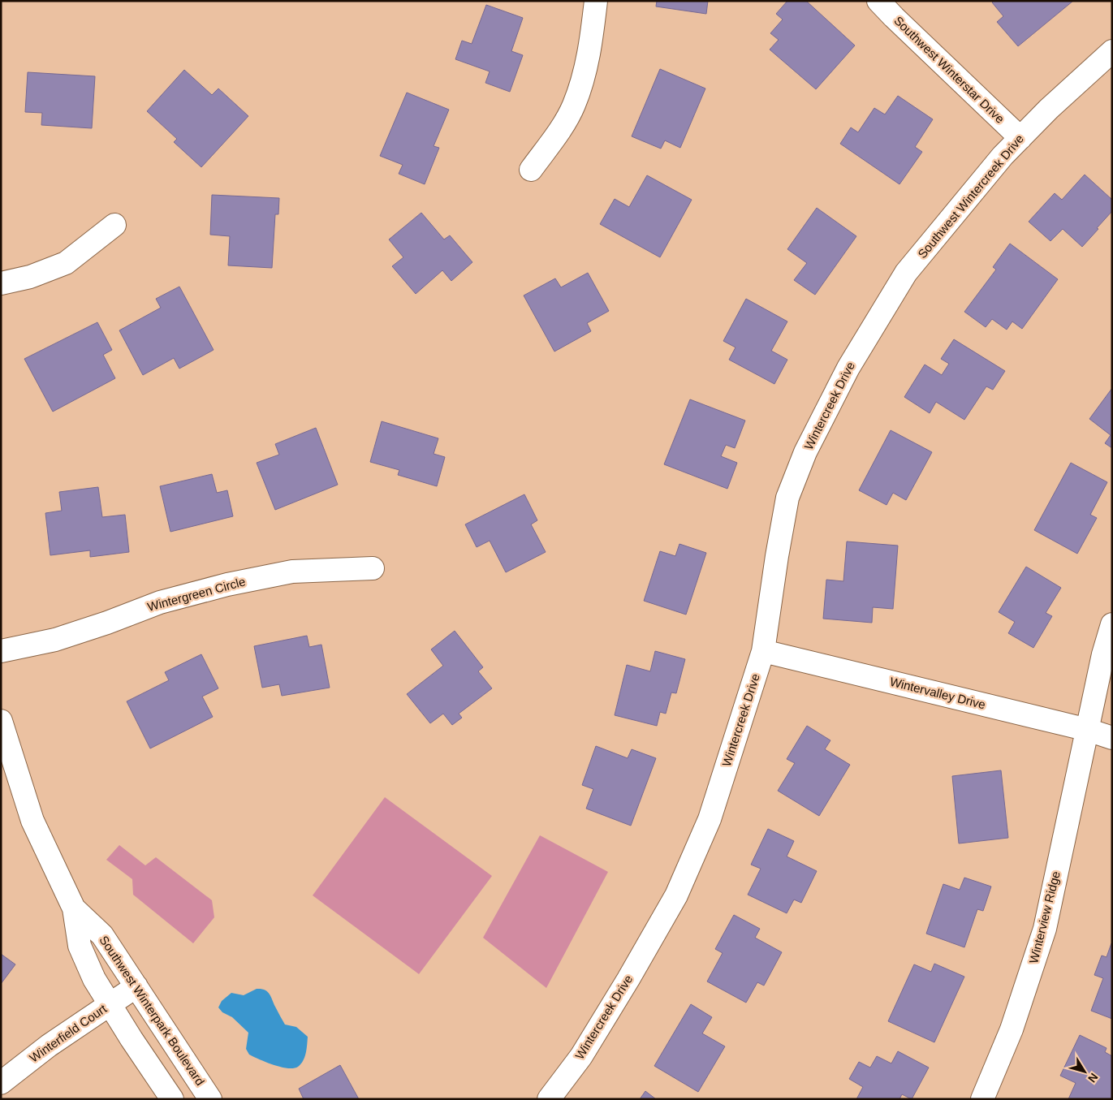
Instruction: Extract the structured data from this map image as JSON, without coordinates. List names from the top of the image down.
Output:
{
  "streets": {
    "street": [
      "Southwest Winterstar Drive",
      "Southwest Wintercreek Drive",
      "Wintercreek Drive",
      "Wintergreen Circle",
      "Wintervalley Drive",
      "Winterview Ridge",
      "Southwest Winterpark Boulevard",
      "Winterfield Court"
    ]
  },
  "crossings": [
    ["Southwest Winterstar Drive", "Southwest Wintercreek Drive"],
    ["Southwest Wintercreek Drive", "Wintercreek Drive"],
    ["Wintercreek Drive", "Wintervalley Drive"],
    ["Wintervalley Drive", "Winterview Ridge"],
    ["Southwest Winterpark Boulevard", "Winterfield Court"]
  ],
  "north": "bottom right"
}
